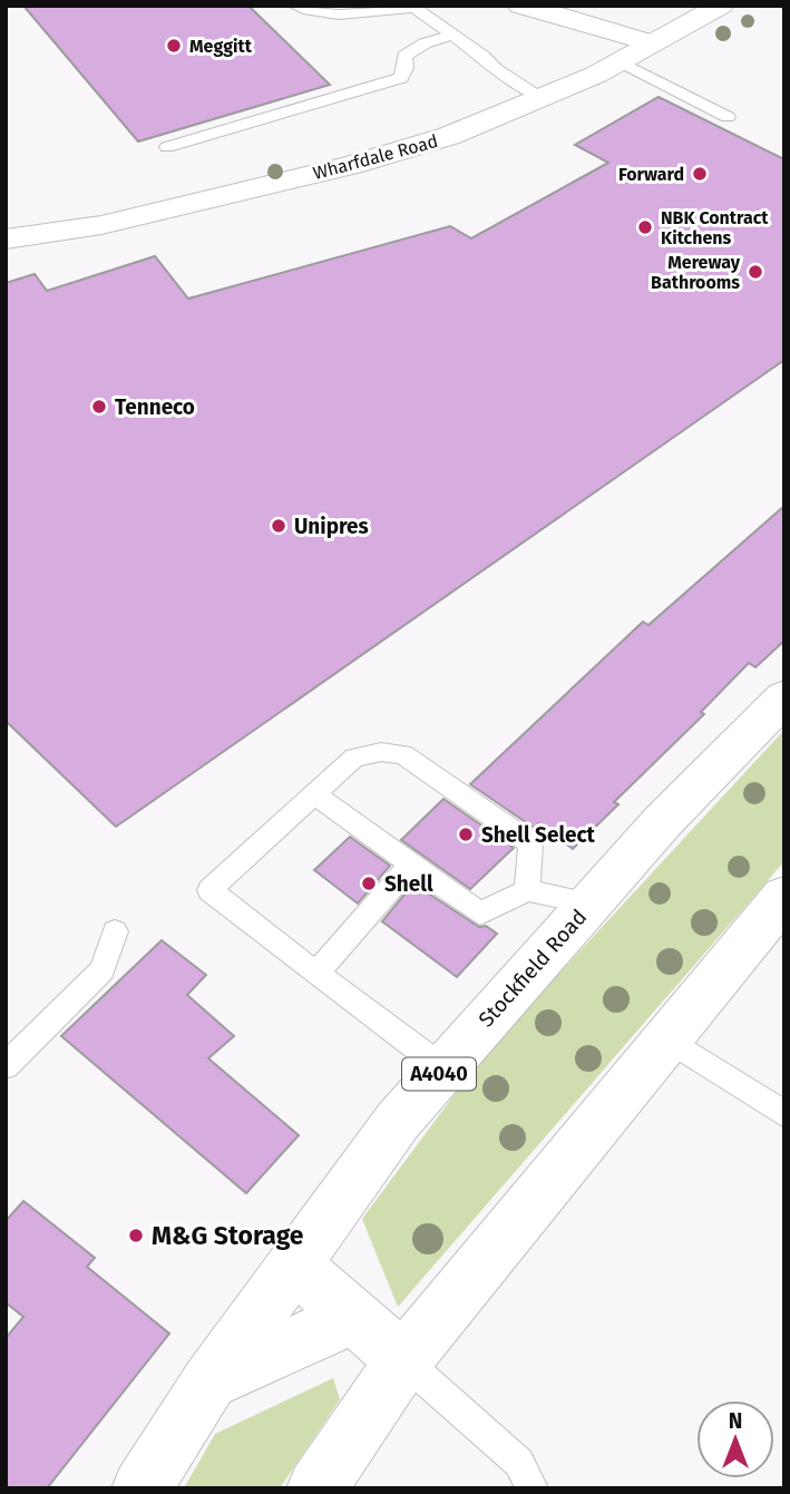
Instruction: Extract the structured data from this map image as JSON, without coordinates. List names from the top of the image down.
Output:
{
  "streets": {
    "main road": ["Wharfdale Road", "Stockfield Road", "A4040"]
  },
  "places": [
    "Meggitt",
    "Forward",
    "NBK Contract Kitchens",
    "Mereway Bathrooms",
    "Tenneco",
    "Unipres",
    "Shell Select",
    "Shell",
    "M&G Storage"
  ],
  "north": "top"
}
